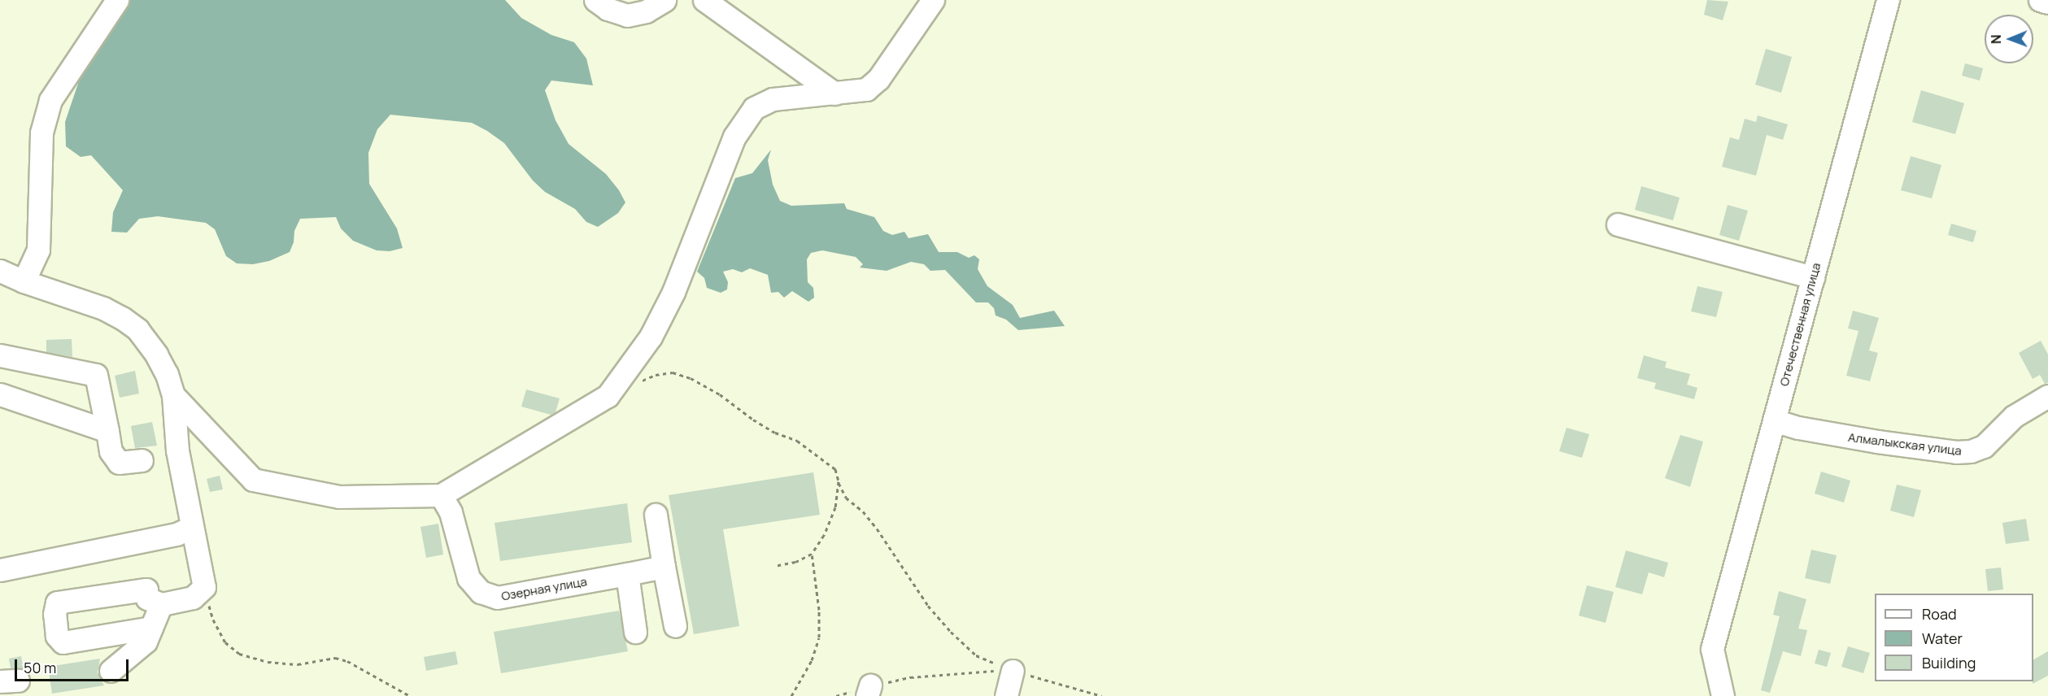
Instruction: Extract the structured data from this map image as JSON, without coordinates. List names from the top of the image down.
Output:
{
  "streets": {
    "street": ["Отечественная улица", "Алмалыкская улица", "Озерная улица"]
  },
  "crossings": [
    ["Отечественная улица", "Алмалыкская улица"]
  ],
  "legend": ["Road", "Water", "Building"],
  "scale_bar": "50 m",
  "north": "left"
}
